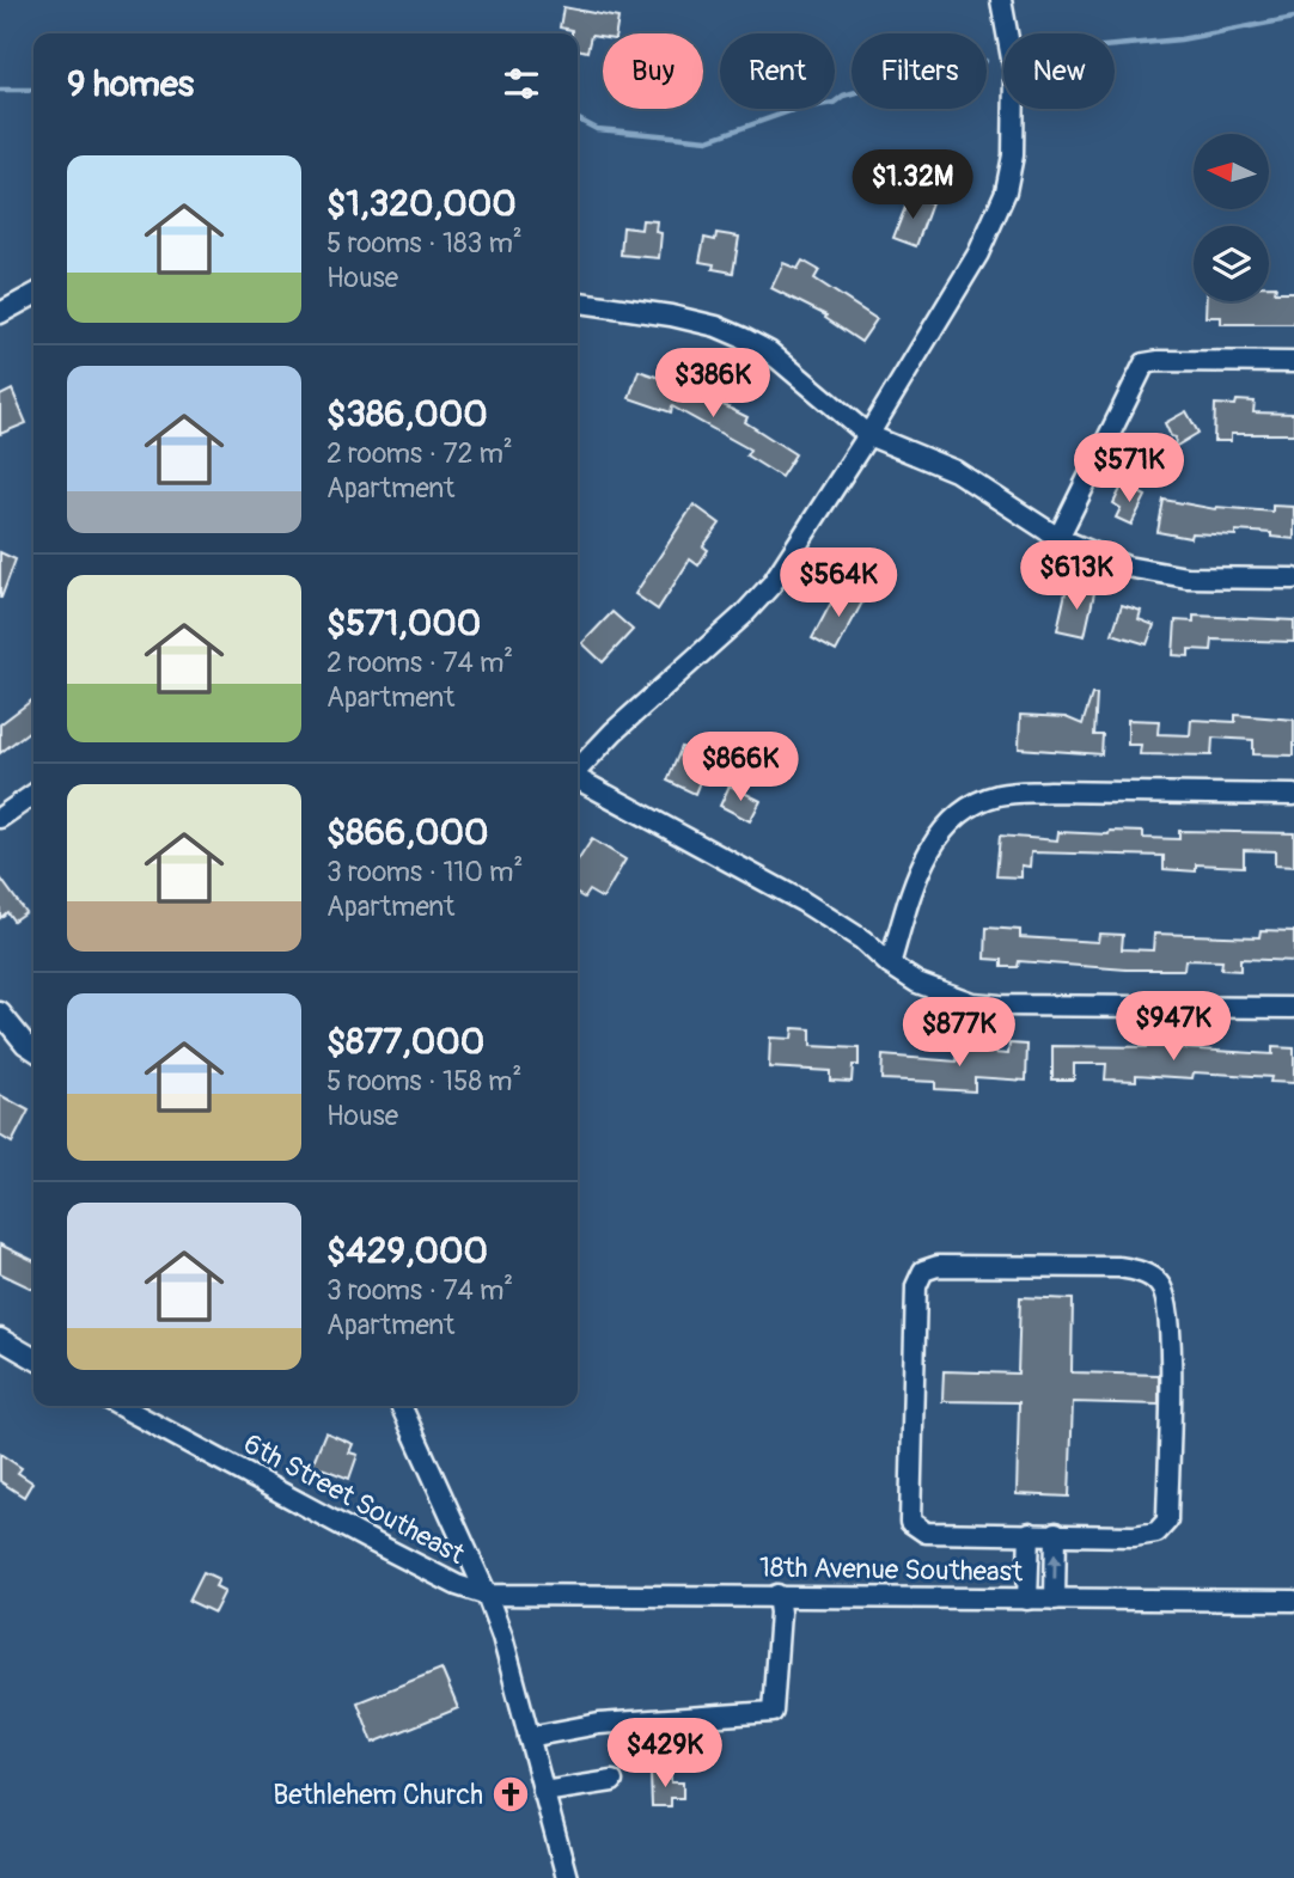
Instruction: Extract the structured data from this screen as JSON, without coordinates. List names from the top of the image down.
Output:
{
  "streets": {
    "street": ["6th Street Southeast", "18th Avenue Southeast"]
  },
  "crossings": [
    ["6th Street Southeast", "18th Avenue Southeast"]
  ],
  "places": {
    "church": ["Bethlehem Church"]
  },
  "north": "left",
  "page": {
    "chip": [
      "Buy",
      "Rent",
      "Filters",
      "New"
    ],
    "heading": "9 homes",
    "list": [
      {
        "name": "$1,320,000",
        "note": "5 rooms · 183 m² · House"
      },
      {
        "name": "$386,000",
        "note": "2 rooms · 72 m² · Apartment"
      },
      {
        "name": "$571,000",
        "note": "2 rooms · 74 m² · Apartment"
      },
      {
        "name": "$866,000",
        "note": "3 rooms · 110 m² · Apartment"
      },
      {
        "name": "$877,000",
        "note": "5 rooms · 158 m² · House"
      },
      {
        "name": "$429,000",
        "note": "3 rooms · 74 m² · Apartment"
      }
    ],
    "price": [
      "$1.32M",
      "$386K",
      "$571K",
      "$613K",
      "$564K",
      "$866K",
      "$947K",
      "$877K",
      "$429K"
    ]
  }
}
